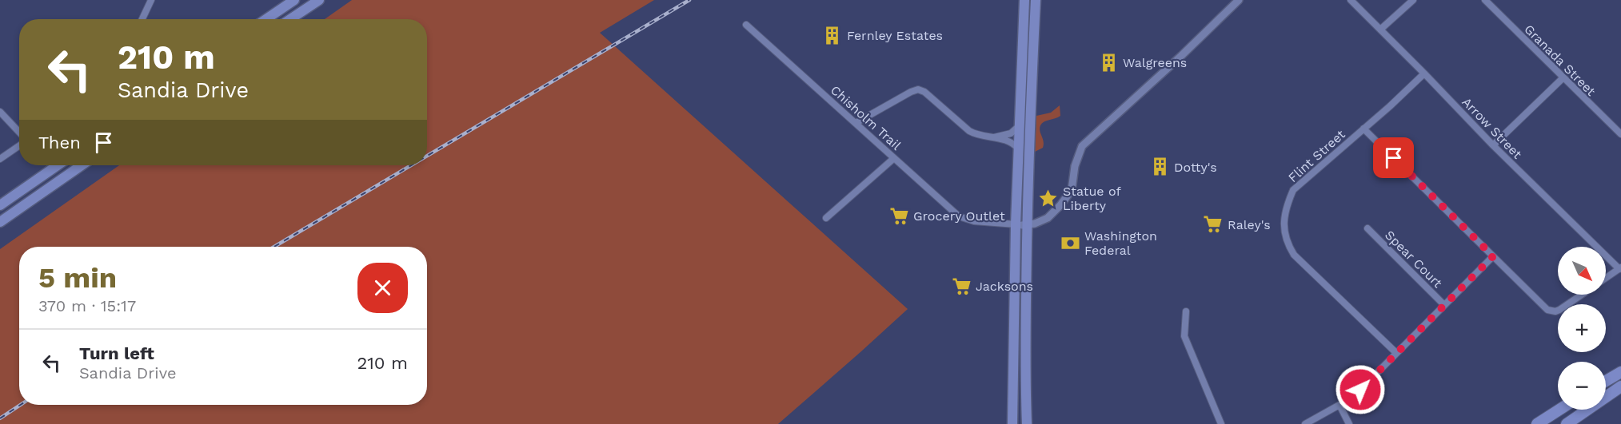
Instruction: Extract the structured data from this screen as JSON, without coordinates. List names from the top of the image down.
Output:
{
  "streets": {
    "street": [
      "Granada Street",
      "Chisholm Trail",
      "Arrow Street",
      "Flint Street",
      "Spear Court"
    ]
  },
  "crossings": [
    ["Arrow Street", "Flint Street"]
  ],
  "places": {
    "building": ["Fernley Estates", "Walgreens", "Dotty's"],
    "place": ["Statue of Liberty"],
    "supermarket": ["Grocery Outlet", "Raley's", "Jacksons"],
    "bank": ["Washington Federal"]
  },
  "north": "bottom right",
  "page": {
    "turn": ["210 m", "Sandia Drive"],
    "then": "Then",
    "map_buttons": ["+", "−"],
    "heading": ["5 min", "370 m · 15:17"],
    "list": [
      {
        "name": "Turn left",
        "note": "Sandia Drive",
        "value": "210 m"
      }
    ]
  }
}
